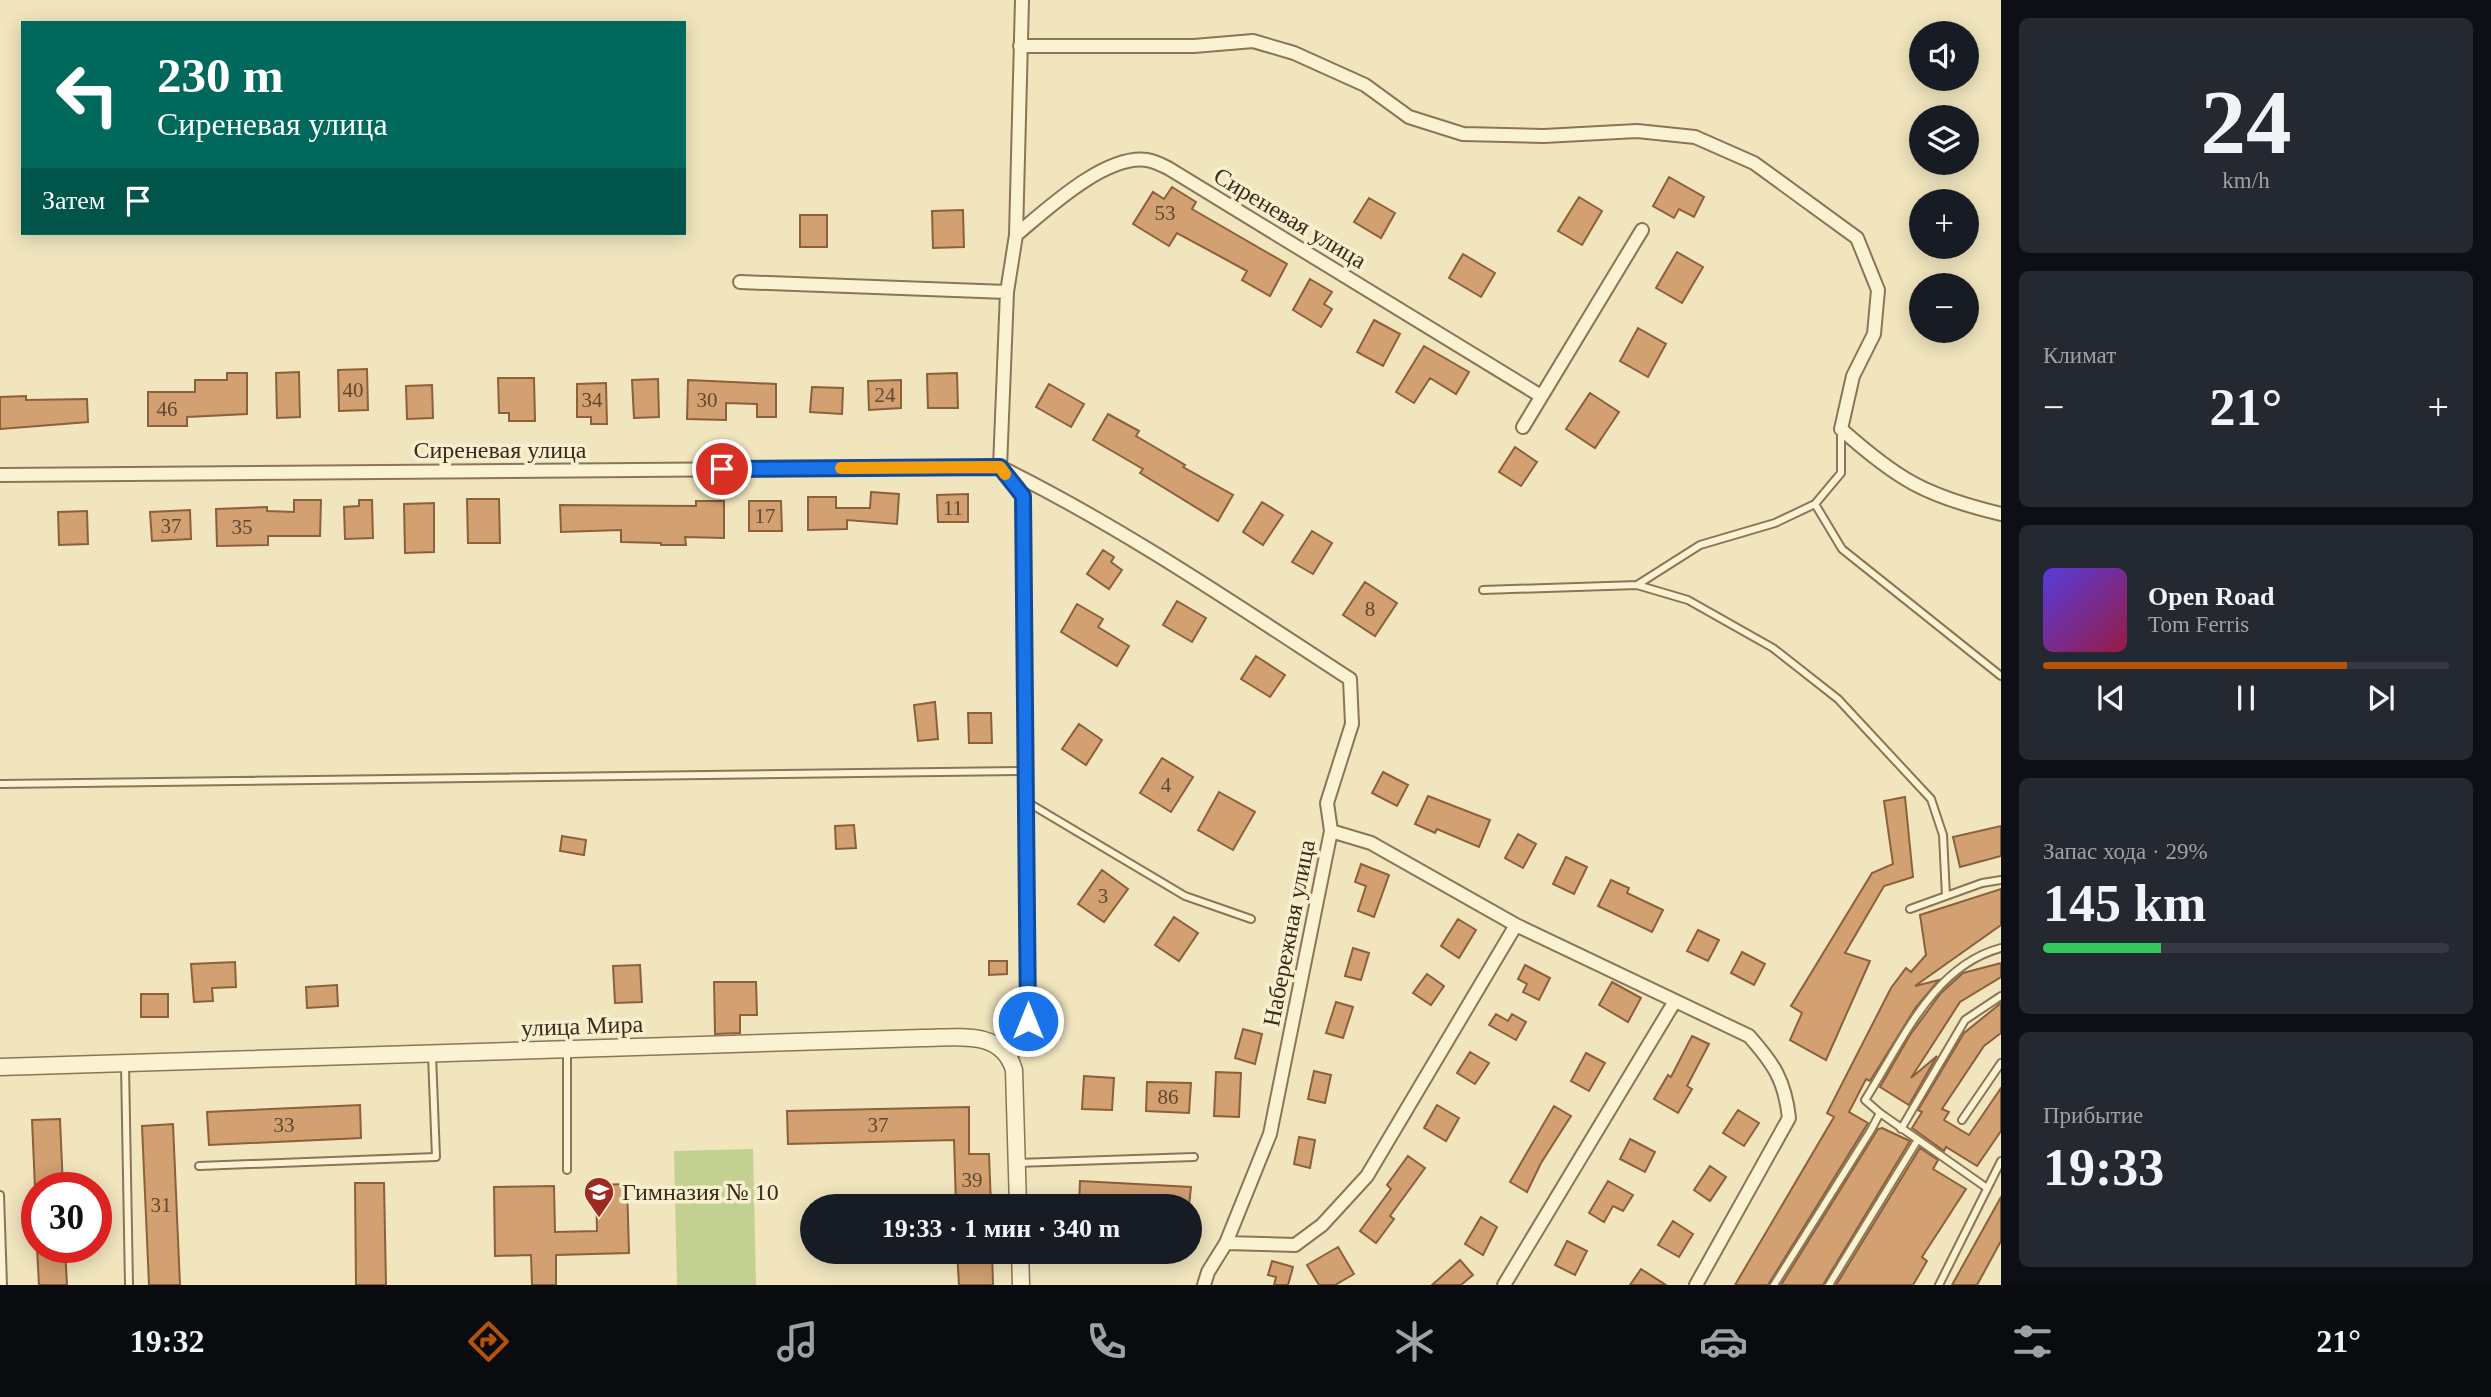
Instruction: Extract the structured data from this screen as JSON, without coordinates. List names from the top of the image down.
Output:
{
  "streets": {
    "street": ["Сиреневая улица", "Набережная улица", "улица Мира"]
  },
  "crossings": [
    ["Сиреневая улица", "Набережная улица"]
  ],
  "places": {
    "school or university": ["Гимназия № 10"]
  },
  "house_numbers": [
    "53",
    "40",
    "24",
    "34",
    "30",
    "46",
    "11",
    "17",
    "37",
    "35",
    "8",
    "4",
    "3",
    "86",
    "33",
    "37",
    "39",
    "31"
  ],
  "page": {
    "tile": [
      ["24", "km/h"],
      "Климат",
      ["Запас хода · 29%", "145 km"],
      ["Прибытие", "19:33"]
    ],
    "map_buttons": ["+", "−"],
    "turn": ["230 m", "Сиреневая улица"],
    "then": "Затем",
    "heat": ["−", "21°", "+"],
    "song": ["Open Road", "Tom Ferris"],
    "limit": "30",
    "trip": "19:33 · 1 мин · 340 m",
    "tabs": ["19:32", "21°"]
  }
}
